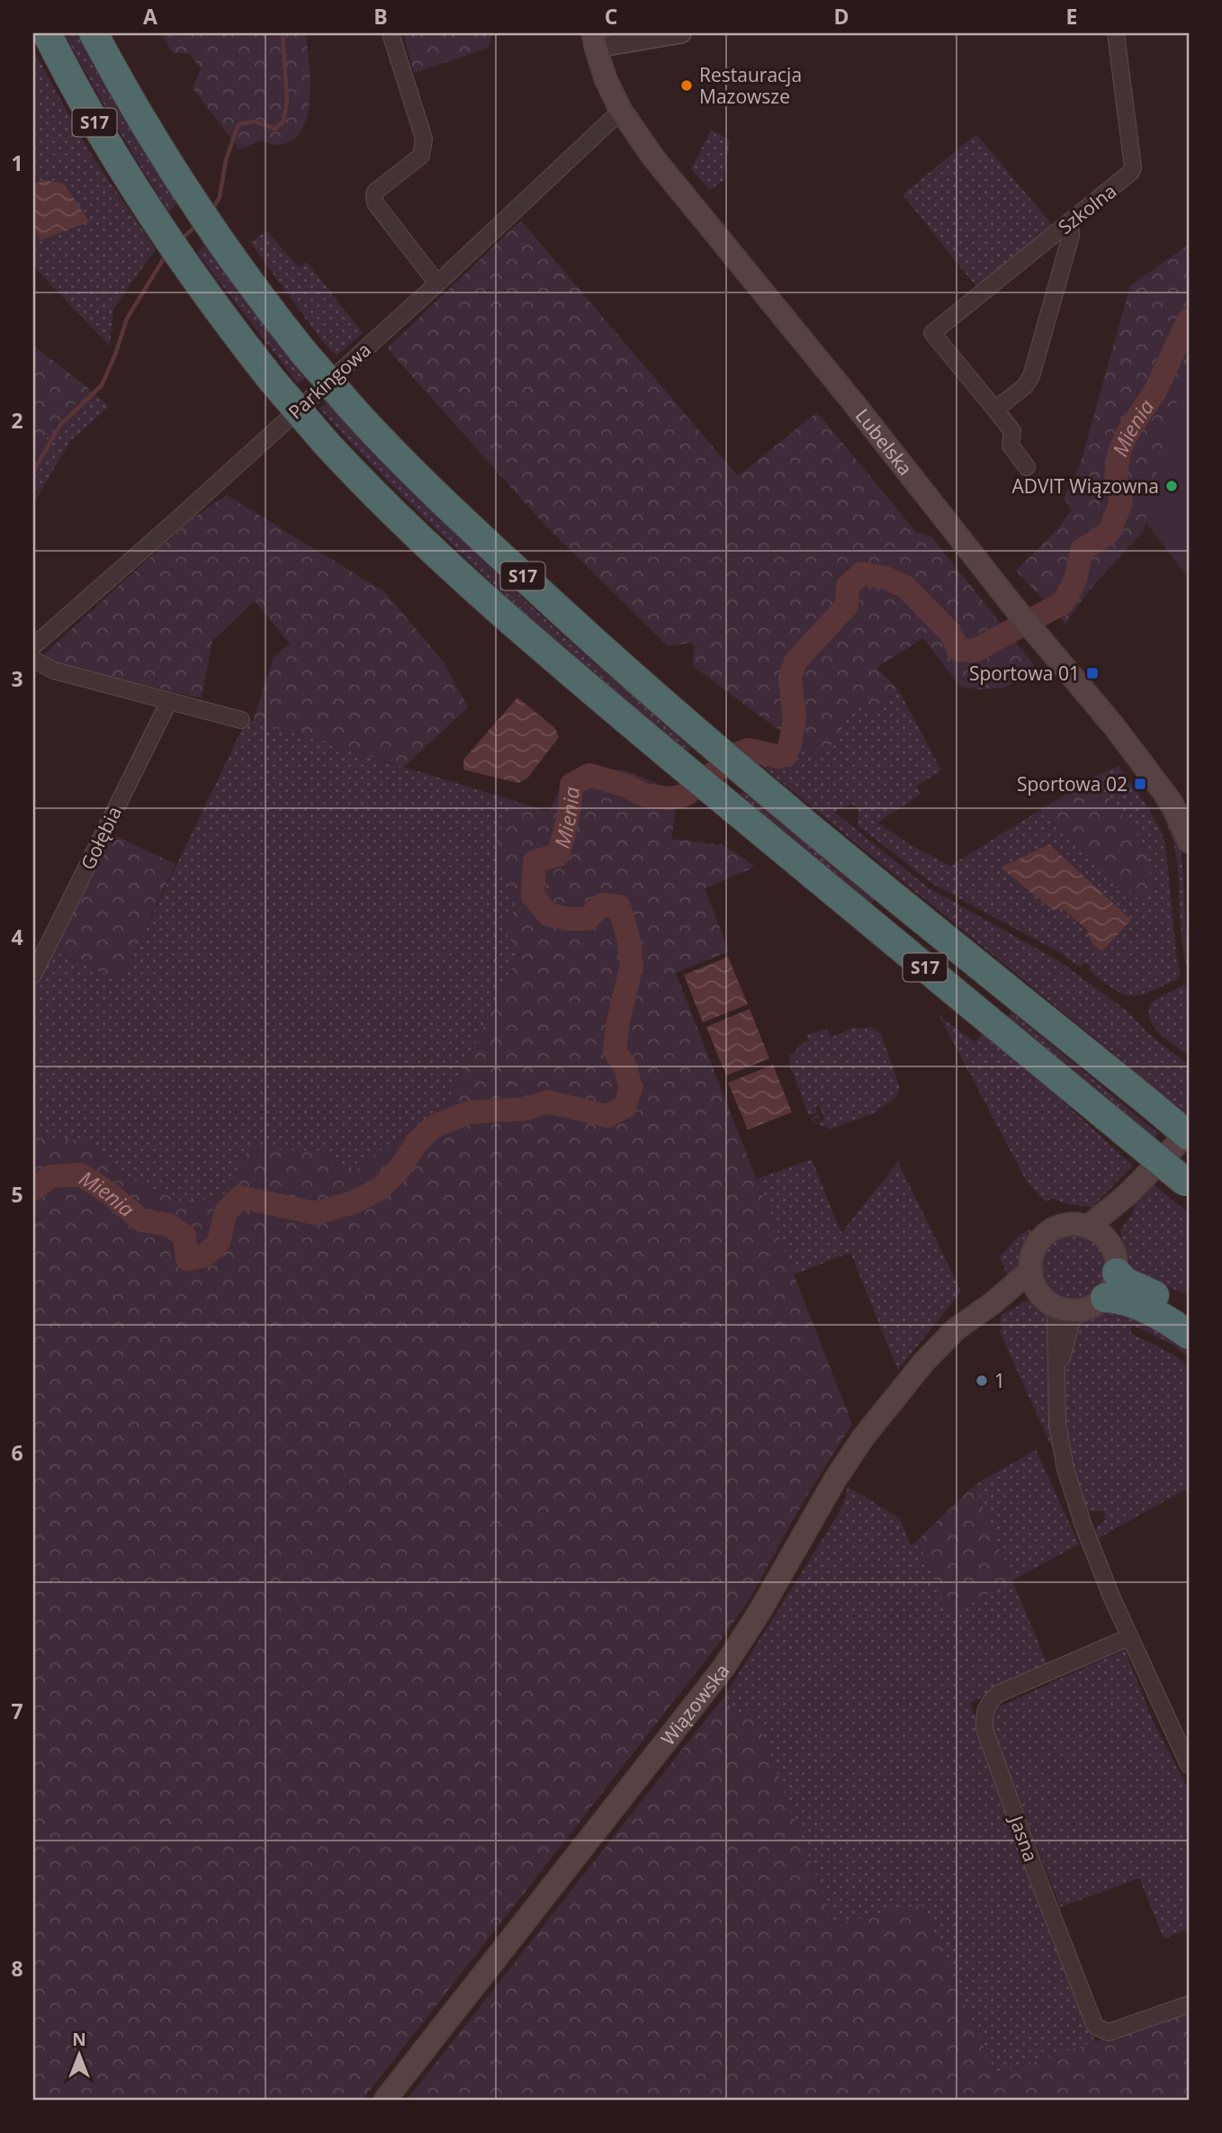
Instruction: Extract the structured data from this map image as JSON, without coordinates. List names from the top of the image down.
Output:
{
  "streets": {
    "highway": ["S17"],
    "main road": ["Lubelska", "Wiązowska"],
    "street": [
      "Szkolna",
      "Parkingowa",
      "Gołębia",
      "Jasna"
    ]
  },
  "crossings": [
    ["Parkingowa", "Lubelska"]
  ],
  "water": ["Mienia"],
  "places": {
    "other": ["Restauracja Mazowsze", "ADVIT Wiązowna", "1"],
    "transit": ["Sportowa 01", "Sportowa 02"]
  },
  "north": "top",
  "grid": {
    "columns": [
      "A",
      "B",
      "C",
      "D",
      "E"
    ],
    "rows": [
      "1",
      "2",
      "3",
      "4",
      "5",
      "6",
      "7",
      "8"
    ]
  }
}
